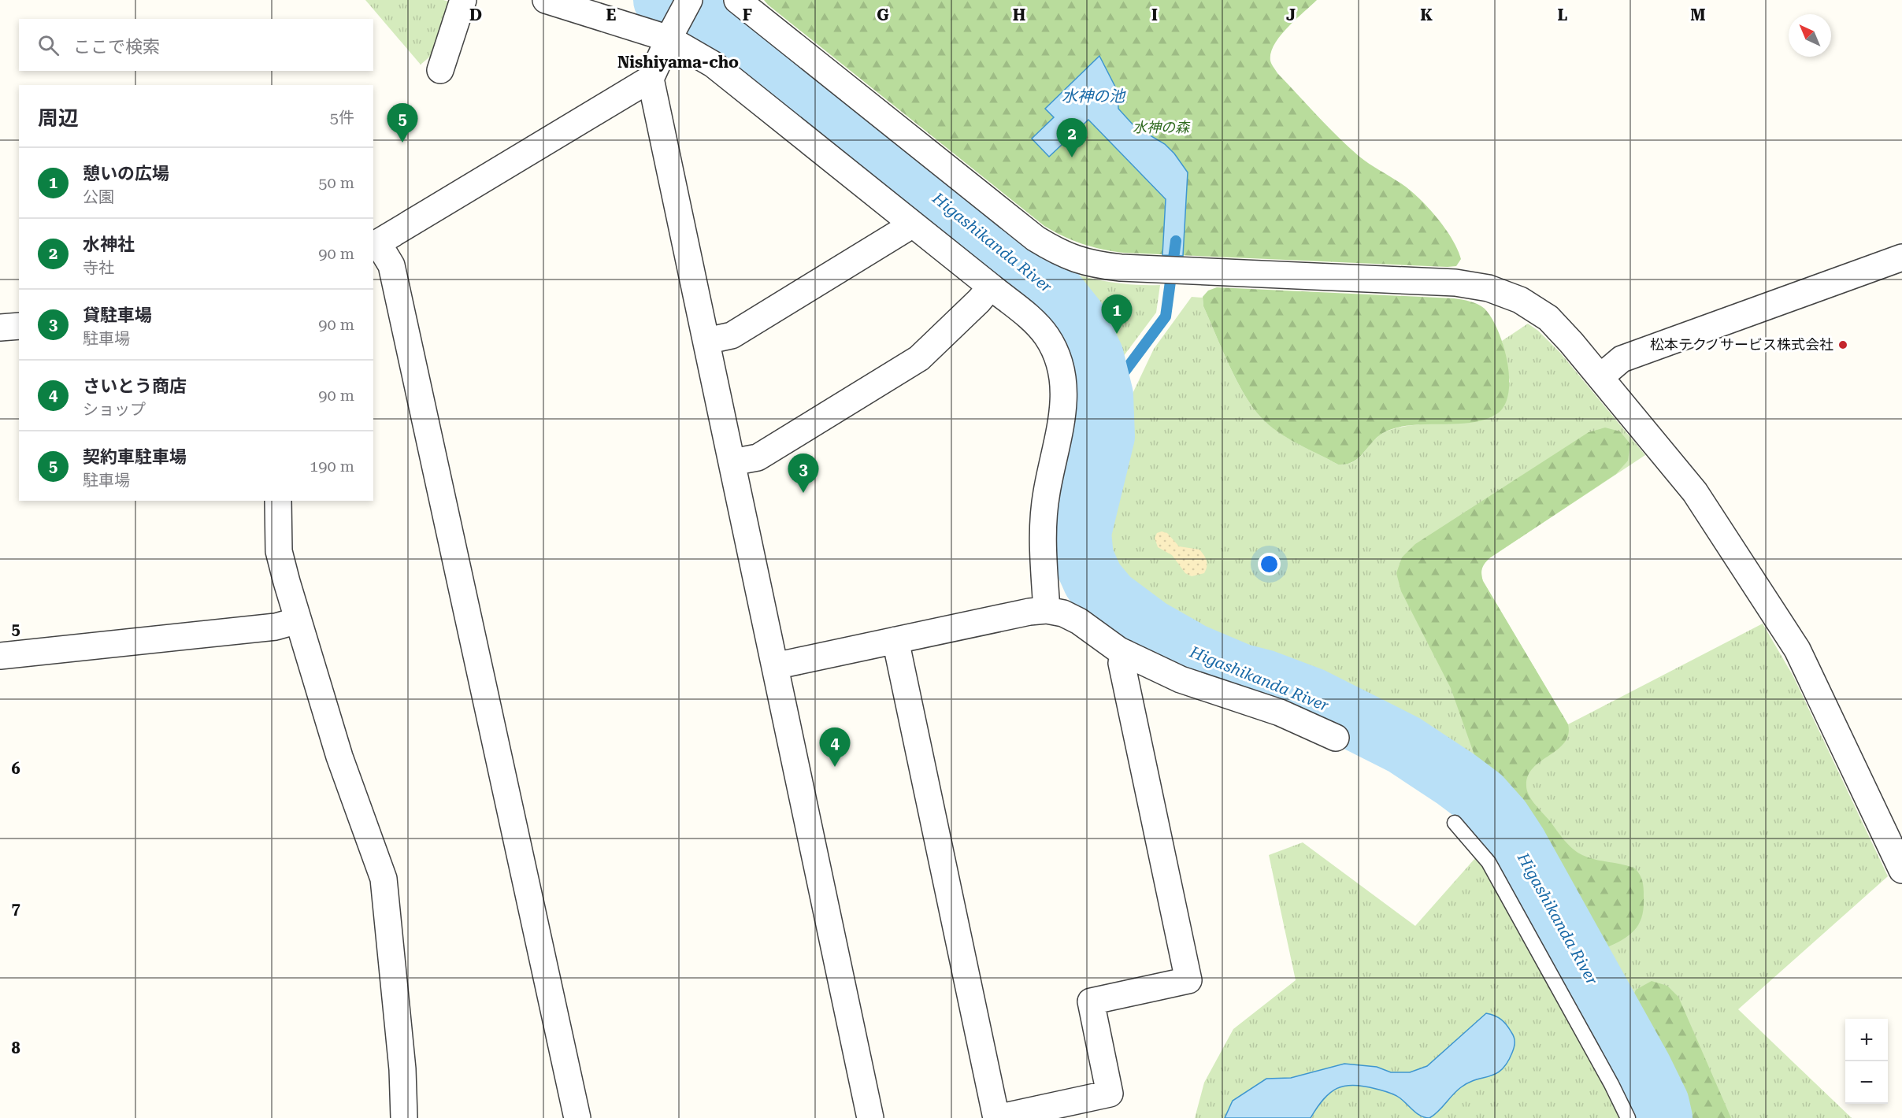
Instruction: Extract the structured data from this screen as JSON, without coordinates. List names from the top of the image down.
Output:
{
  "districts": ["Nishiyama-cho"],
  "water": ["水神の池", "Higashikanda River"],
  "parks": ["水神の森"],
  "places": ["松本テクノサービス株式会社"],
  "north": "top left",
  "page": {
    "search": "ここで検索",
    "heading": ["周辺", "5件"],
    "pins": [
      "5",
      "2",
      "1",
      "3",
      "4"
    ],
    "list": [
      {
        "mark": "1",
        "name": "憩いの広場",
        "note": "公園",
        "value": "50 m"
      },
      {
        "mark": "2",
        "name": "水神社",
        "note": "寺社",
        "value": "90 m"
      },
      {
        "mark": "3",
        "name": "貸駐車場",
        "note": "駐車場",
        "value": "90 m"
      },
      {
        "mark": "4",
        "name": "さいとう商店",
        "note": "ショップ",
        "value": "90 m"
      },
      {
        "mark": "5",
        "name": "契約車駐車場",
        "note": "駐車場",
        "value": "190 m"
      }
    ],
    "map_buttons": ["+", "−"]
  },
  "grid": {
    "columns": [
      "D",
      "E",
      "F",
      "G",
      "H",
      "I",
      "J",
      "K",
      "L",
      "M"
    ],
    "rows": [
      "5",
      "6",
      "7",
      "8"
    ]
  }
}
